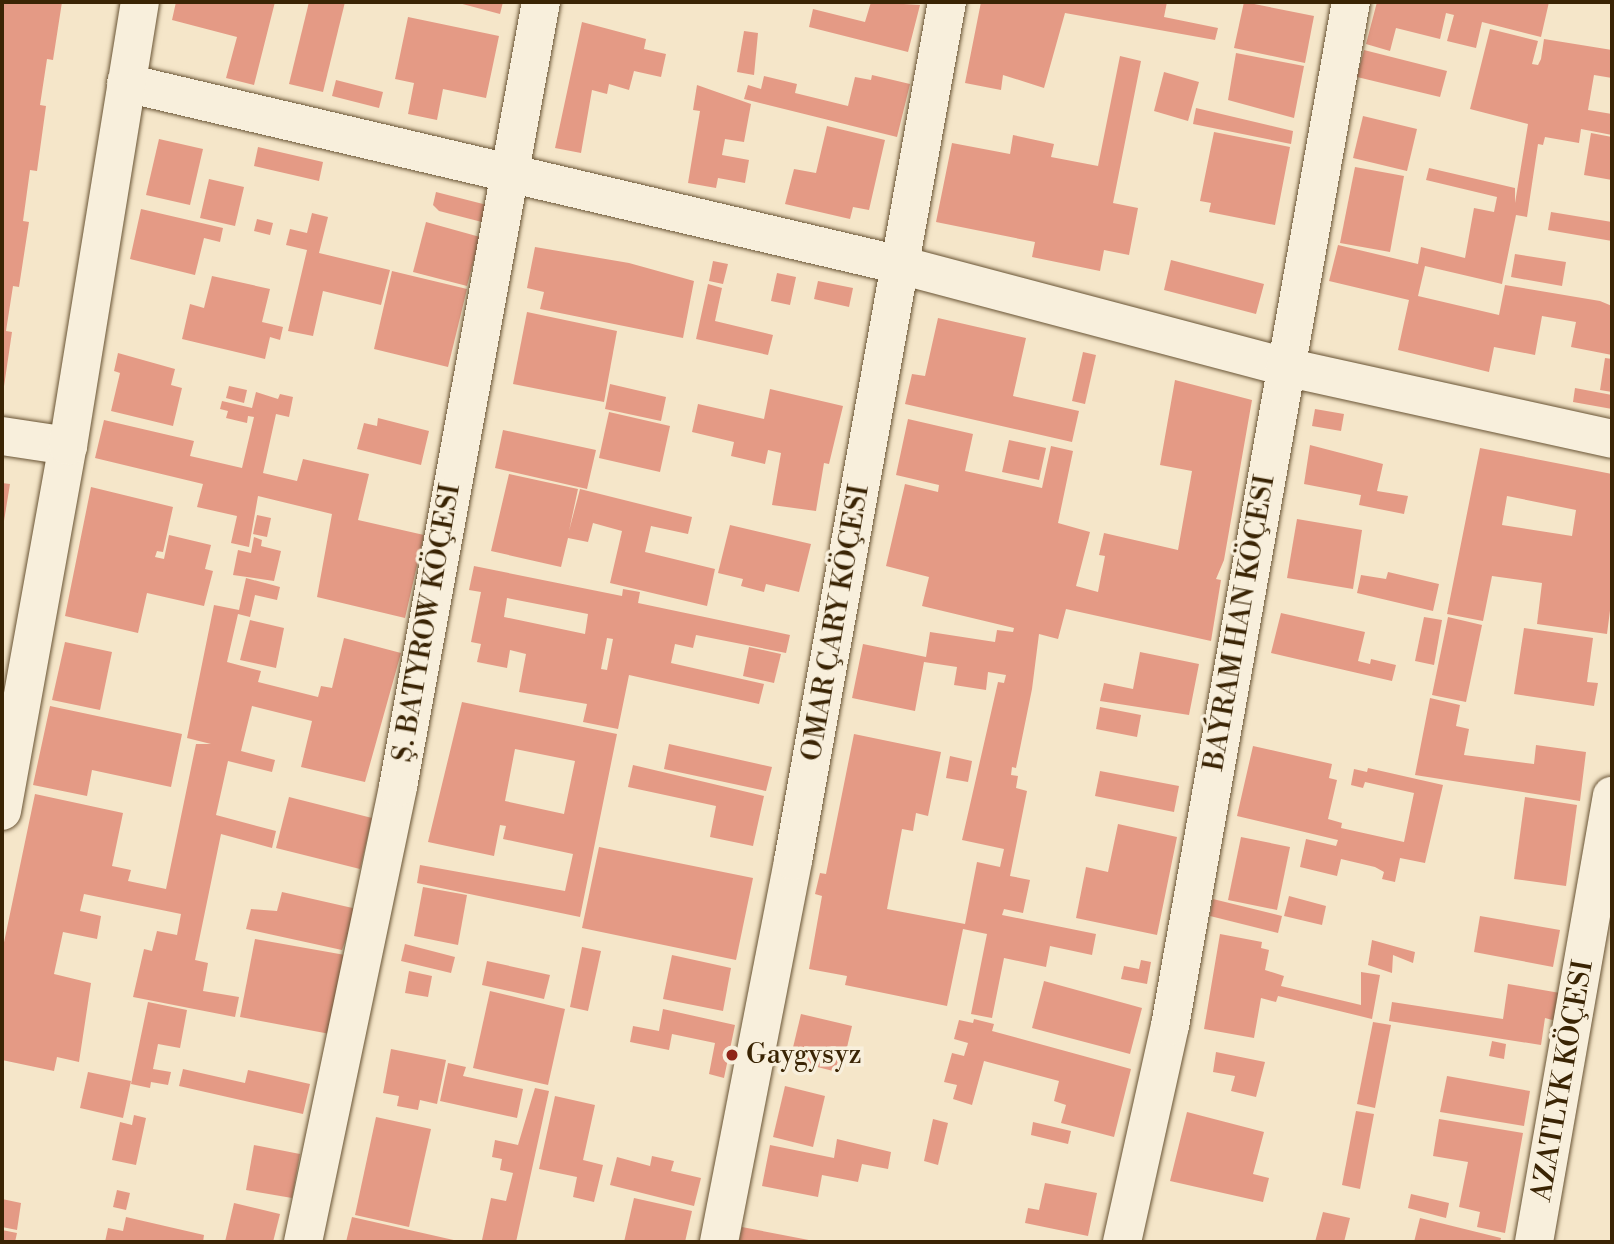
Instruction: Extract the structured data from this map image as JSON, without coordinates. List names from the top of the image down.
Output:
{
  "streets": {
    "street": [
      "Ş. BATYROW KÖÇESI",
      "OMAR ÇARY KÖÇESI",
      "BAÝRAM HAN KÖÇESI",
      "AZATLYK KÖÇESI"
    ]
  },
  "places": ["Gaygysyz"]
}
